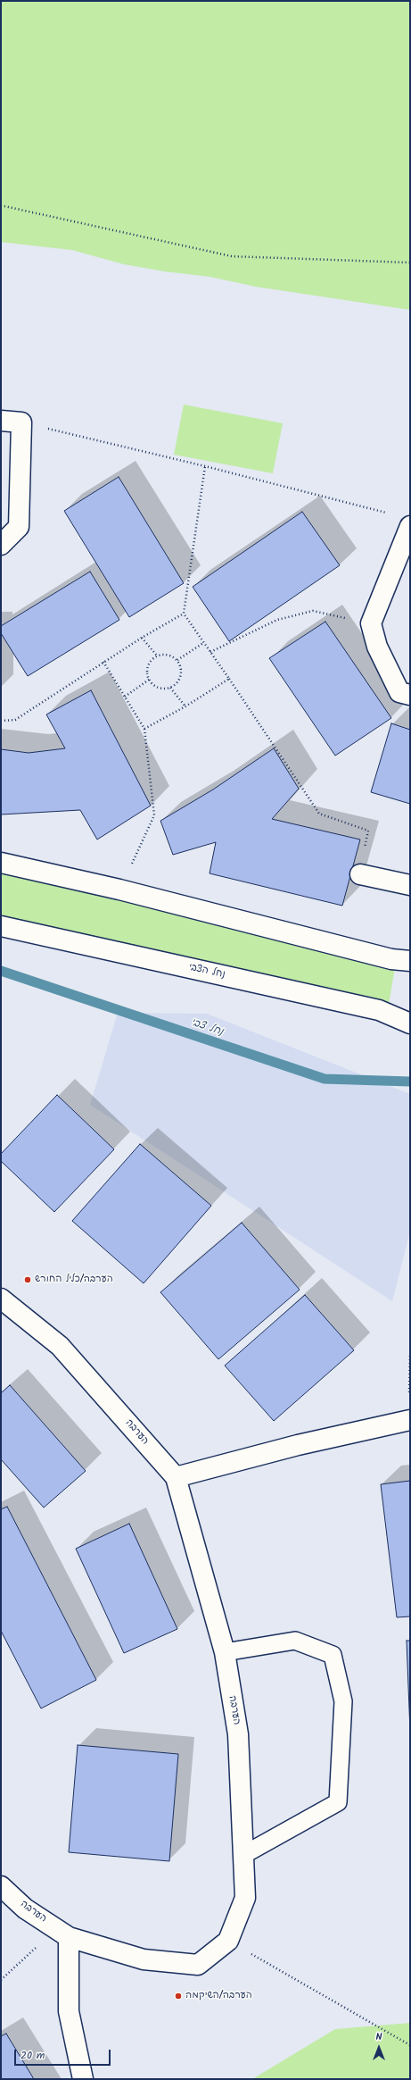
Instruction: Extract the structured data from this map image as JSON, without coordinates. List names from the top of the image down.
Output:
{
  "streets": {
    "street": ["נחל הצבי", "הערבה"]
  },
  "water": ["נחל צבי"],
  "places": ["הערבה/כליל החורש", "הערבה/השיקמה"],
  "scale_bar": "20 m",
  "north": "top"
}
